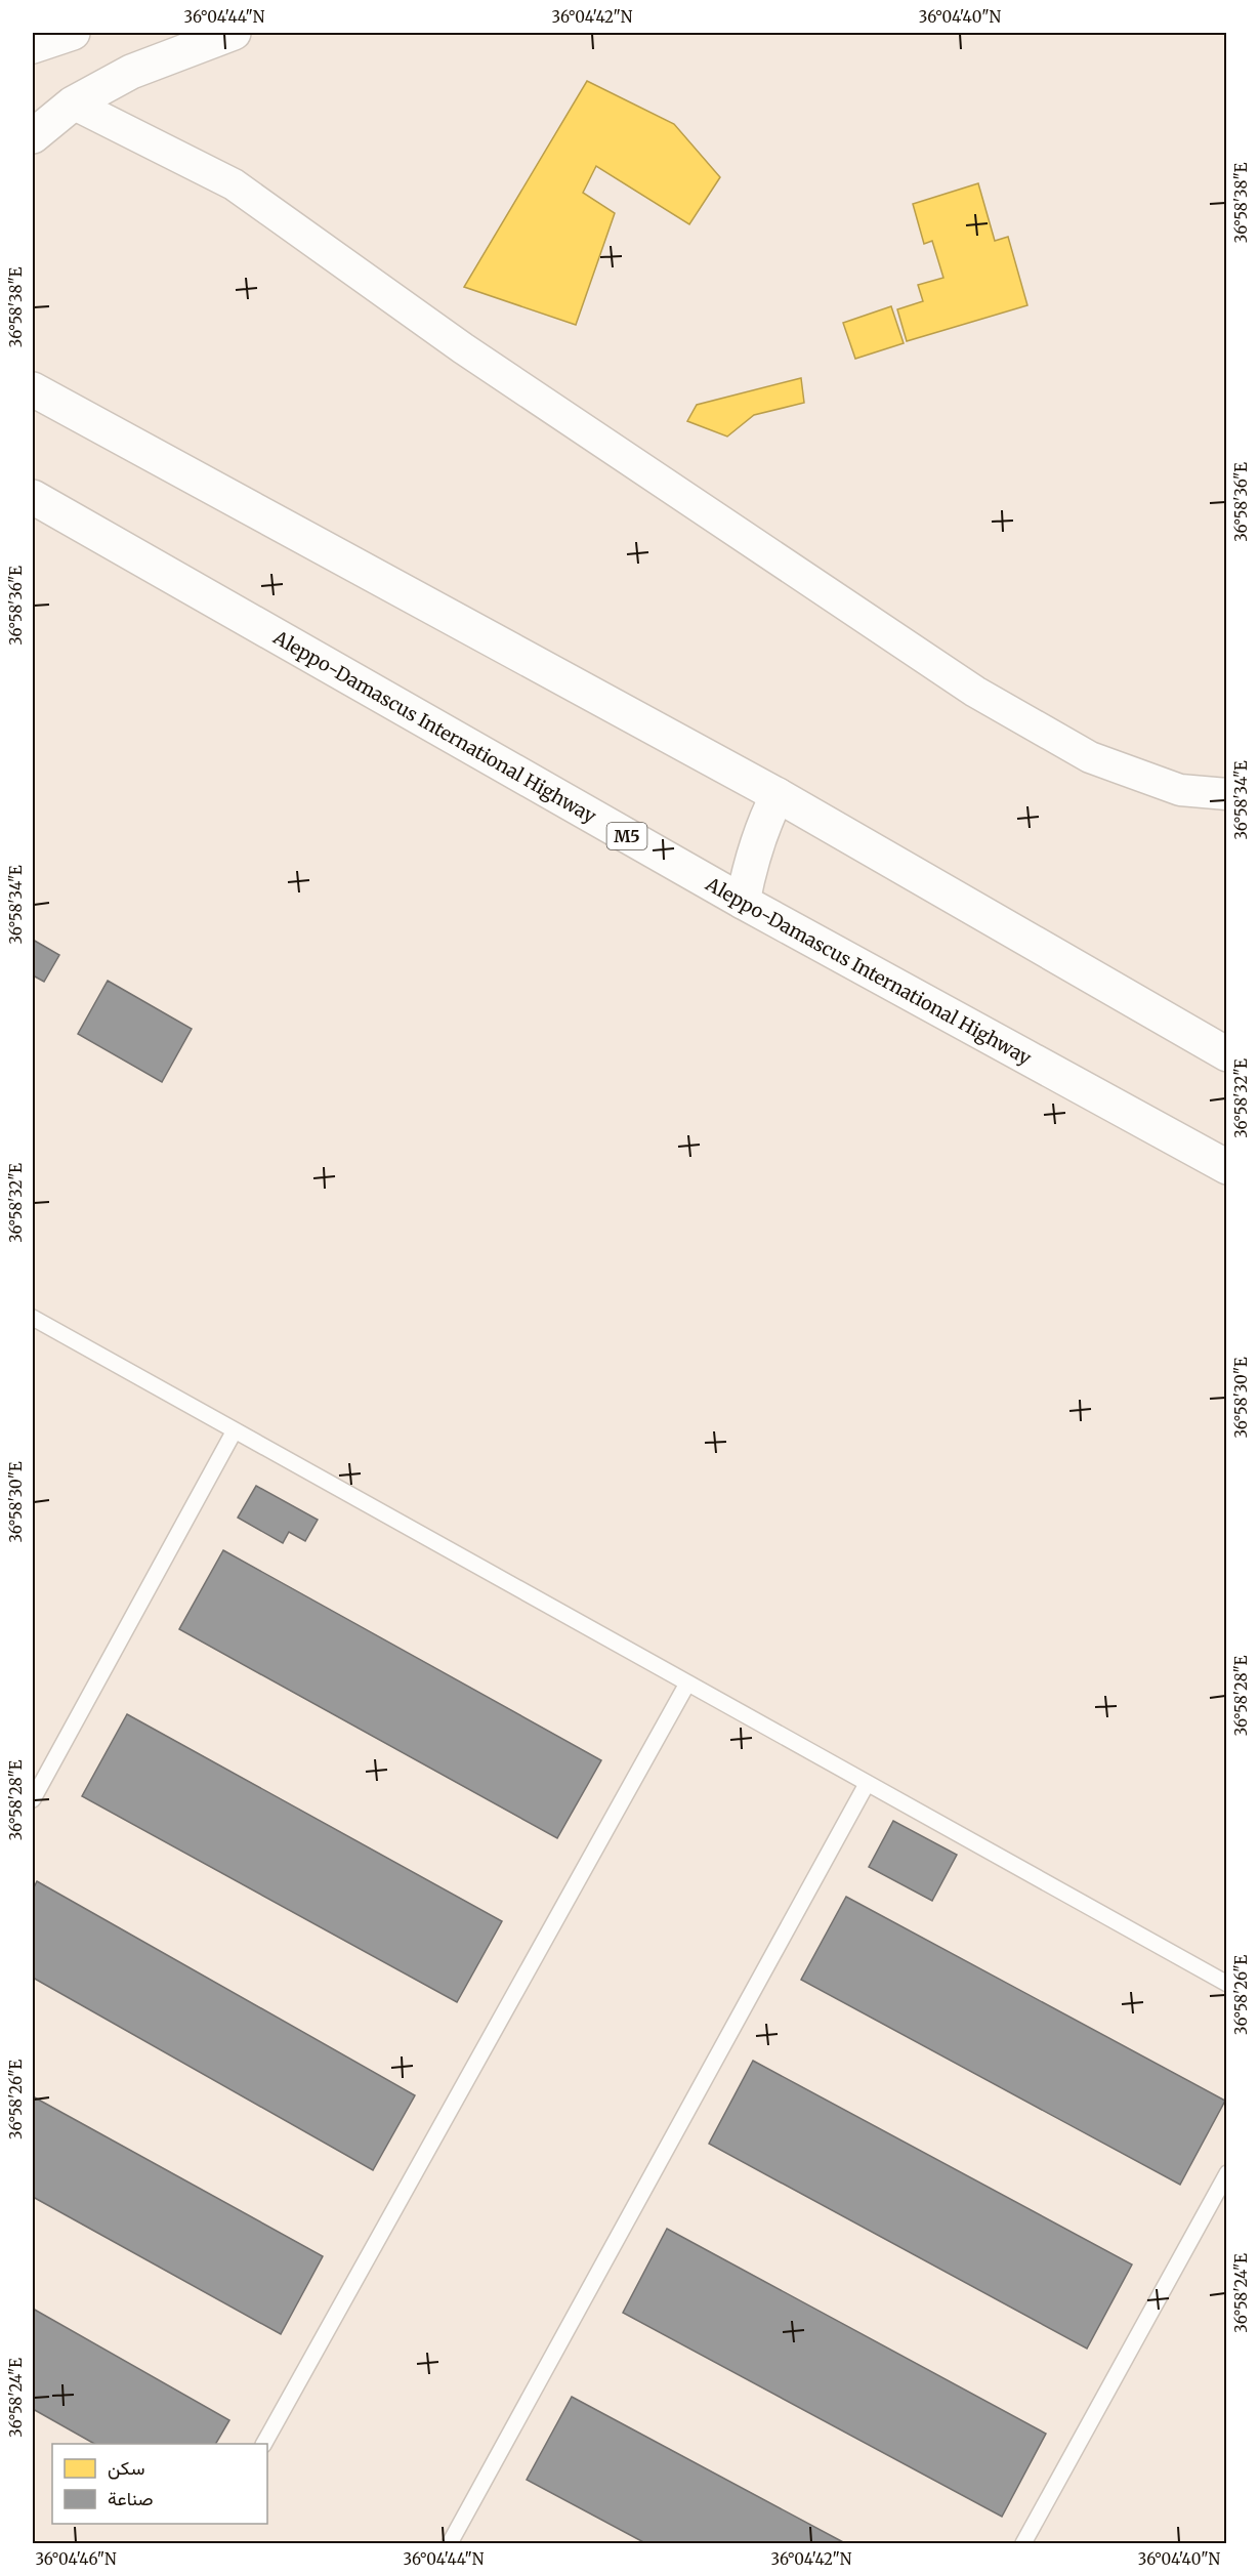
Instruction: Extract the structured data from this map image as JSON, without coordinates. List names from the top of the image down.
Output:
{
  "streets": {
    "main road": ["Aleppo-Damascus International Highway", "M5"]
  },
  "legend": ["سكن", "صناعة"],
  "coordinates": [
    "36°04'44\"N",
    "36°04'42\"N",
    "36°04'40\"N",
    "36°58'38\"E",
    "36°58'36\"E",
    "36°58'34\"E",
    "36°58'32\"E",
    "36°58'30\"E",
    "36°58'28\"E",
    "36°58'26\"E",
    "36°58'24\"E",
    "36°04'46\"N"
  ]
}
